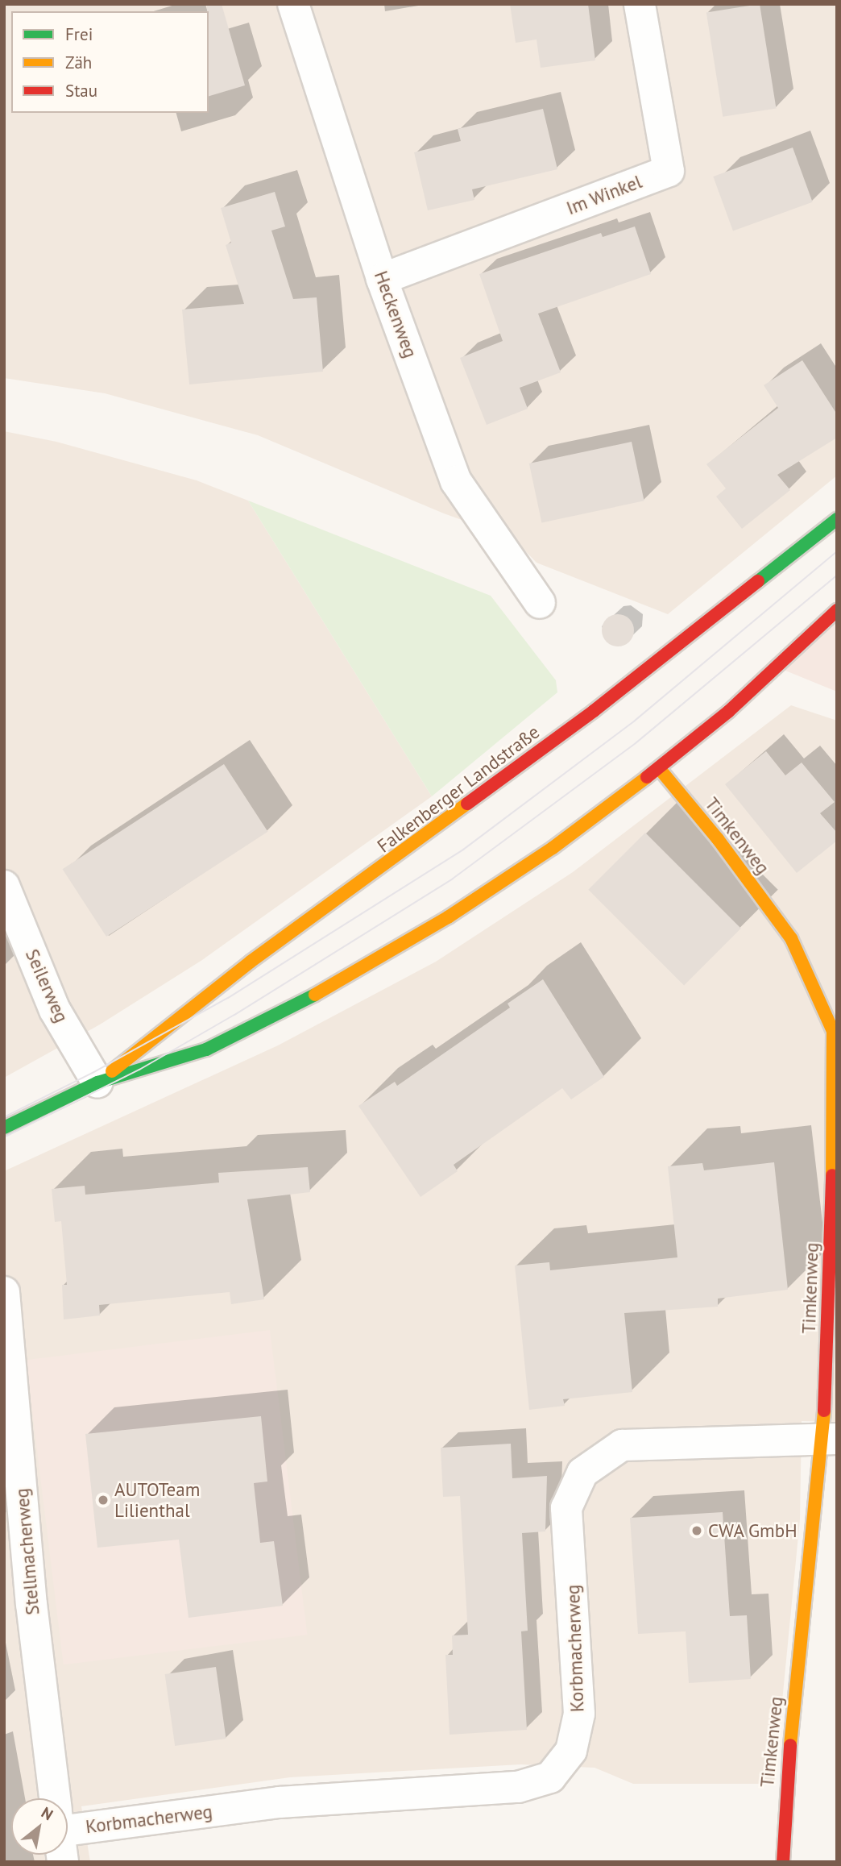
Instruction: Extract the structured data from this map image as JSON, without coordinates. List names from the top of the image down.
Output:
{
  "streets": {
    "street": [
      "Im Winkel",
      "Heckenweg",
      "Falkenberger Landstraße",
      "Timkenweg",
      "Seilerweg",
      "Stellmacherweg",
      "Korbmacherweg"
    ]
  },
  "crossings": [
    ["Im Winkel", "Heckenweg"],
    ["Falkenberger Landstraße", "Timkenweg"],
    ["Falkenberger Landstraße", "Seilerweg"],
    ["Timkenweg", "Korbmacherweg"]
  ],
  "places": ["AUTOTeam Lilienthal", "CWA GmbH"],
  "legend": ["Frei", "Zäh", "Stau"],
  "north": "top right"
}
